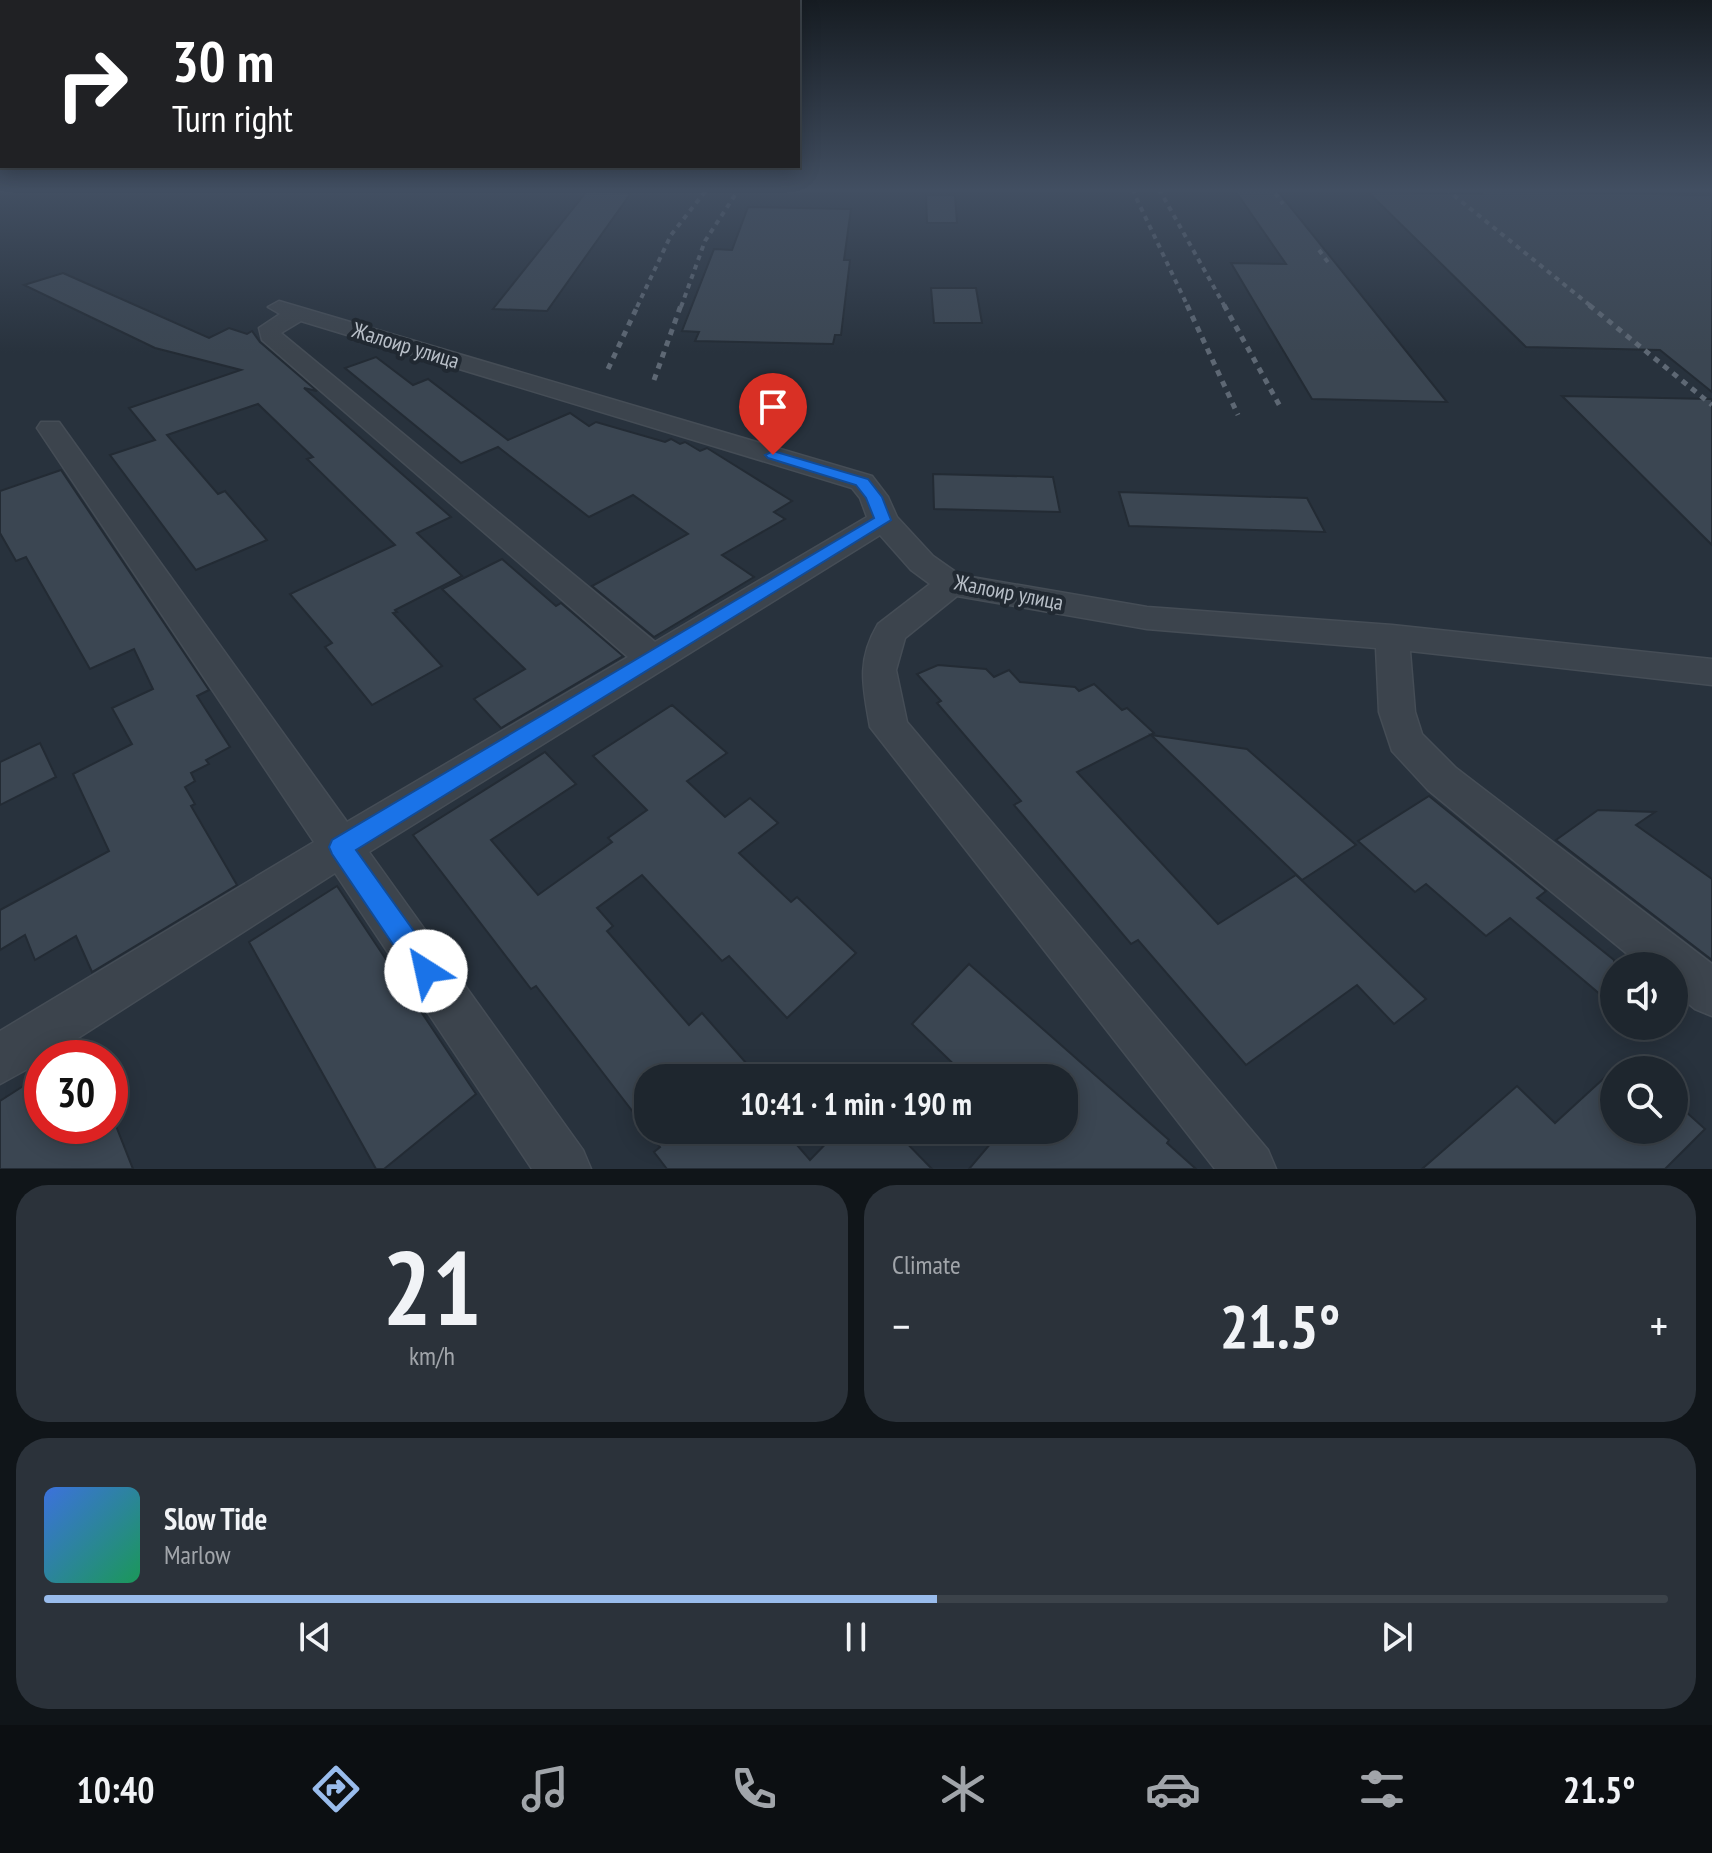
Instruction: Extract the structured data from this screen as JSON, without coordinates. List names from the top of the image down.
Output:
{
  "streets": {
    "street": ["Жалоир улица"]
  },
  "page": {
    "turn": ["30 m", "Turn right"],
    "limit": "30",
    "trip": "10:41 · 1 min · 190 m",
    "tile": [
      ["21", "km/h"],
      "Climate"
    ],
    "heat": ["−", "21.5°", "+"],
    "song": ["Slow Tide", "Marlow"],
    "tabs": ["10:40", "21.5°"]
  }
}
